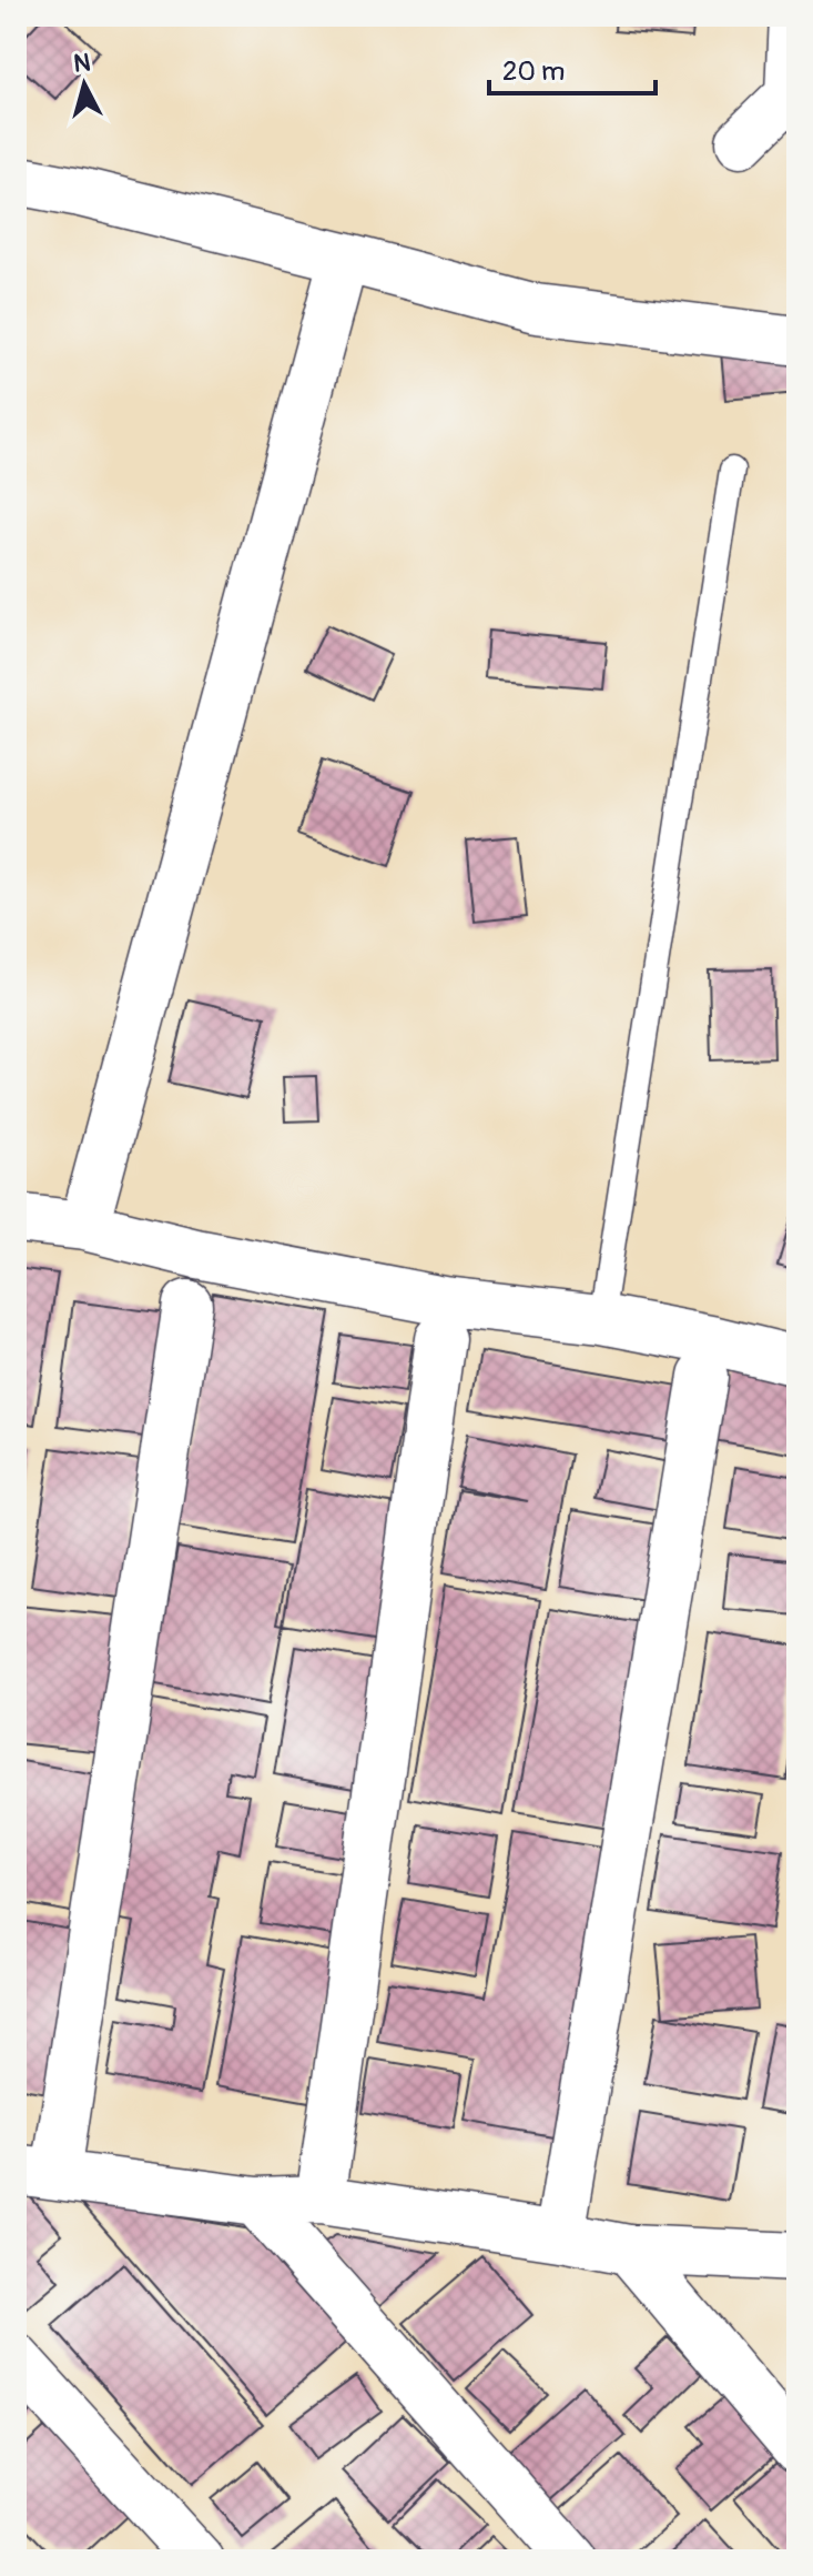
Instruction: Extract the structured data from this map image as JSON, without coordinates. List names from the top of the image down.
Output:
{
  "scale_bar": "20 m",
  "north": "top"
}
